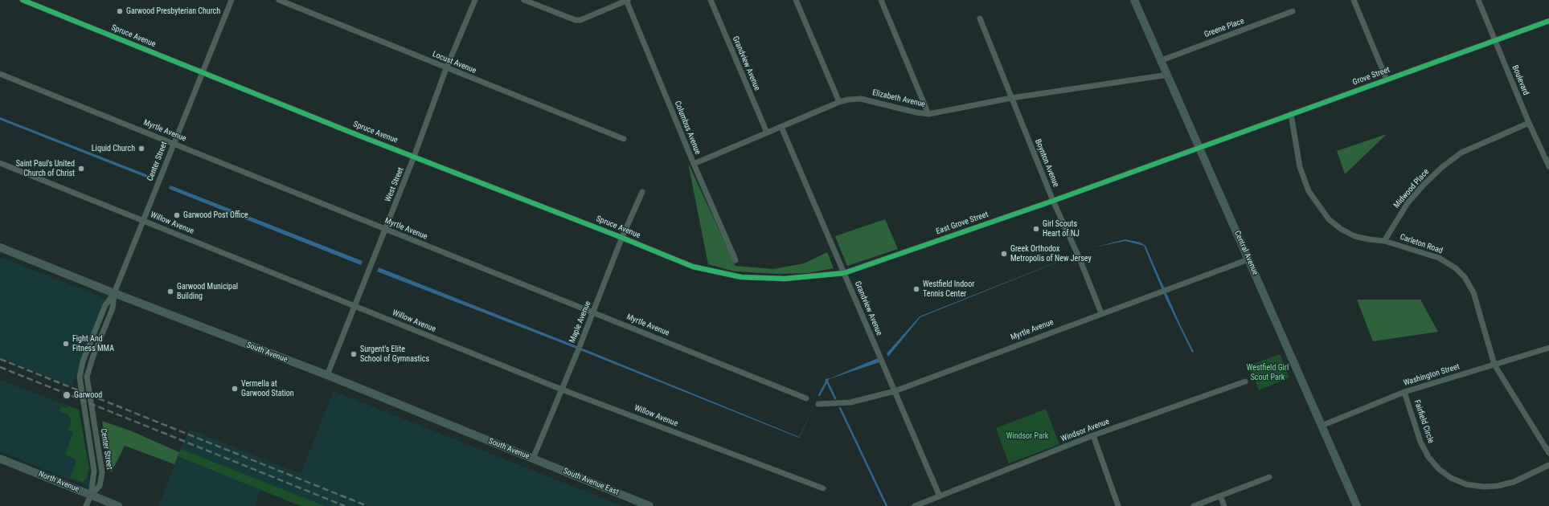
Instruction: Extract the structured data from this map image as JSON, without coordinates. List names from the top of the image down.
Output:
{
  "streets": {
    "main road": [
      "Central Avenue",
      "South Avenue",
      "North Avenue",
      "South Avenue East"
    ],
    "street": [
      "Greene Place",
      "Spruce Avenue",
      "Locust Avenue",
      "Grandview Avenue",
      "Grove Street",
      "Boulevard",
      "Elizabeth Avenue",
      "Columbus Avenue",
      "Myrtle Avenue",
      "Center Street",
      "Boynton Avenue",
      "West Street",
      "Midwood Place",
      "Willow Avenue",
      "East Grove Street",
      "Carleton Road",
      "Maple Avenue",
      "Washington Street",
      "Fairfield Circle",
      "Windsor Avenue"
    ]
  },
  "crossings": [
    ["Greene Place", "Central Avenue"],
    ["Spruce Avenue", "Center Street"],
    ["Spruce Avenue", "West Street"],
    ["Spruce Avenue", "East Grove Street"],
    ["Spruce Avenue", "Maple Avenue"],
    ["Locust Avenue", "West Street"],
    ["Grandview Avenue", "Elizabeth Avenue"],
    ["Grandview Avenue", "Myrtle Avenue"],
    ["Grandview Avenue", "East Grove Street"],
    ["Grandview Avenue", "Windsor Avenue"],
    ["Grove Street", "Boulevard"],
    ["Grove Street", "East Grove Street"],
    ["Grove Street", "Carleton Road"],
    ["Grove Street", "Central Avenue"],
    ["Boulevard", "Midwood Place"],
    ["Elizabeth Avenue", "Columbus Avenue"],
    ["Elizabeth Avenue", "Boynton Avenue"],
    ["Elizabeth Avenue", "Central Avenue"],
    ["Myrtle Avenue", "Center Street"],
    ["Myrtle Avenue", "Boynton Avenue"],
    ["Myrtle Avenue", "West Street"],
    ["Myrtle Avenue", "Central Avenue"],
    ["Myrtle Avenue", "Maple Avenue"],
    ["Center Street", "Willow Avenue"],
    ["Center Street", "South Avenue"],
    ["Center Street", "North Avenue"],
    ["Boynton Avenue", "East Grove Street"],
    ["West Street", "Willow Avenue"],
    ["West Street", "South Avenue"],
    ["Midwood Place", "Carleton Road"],
    ["Willow Avenue", "Maple Avenue"],
    ["East Grove Street", "Central Avenue"],
    ["Carleton Road", "Washington Street"],
    ["Central Avenue", "Washington Street"],
    ["Maple Avenue", "South Avenue"],
    ["Maple Avenue", "South Avenue East"],
    ["South Avenue", "South Avenue East"],
    ["Washington Street", "Fairfield Circle"]
  ],
  "parks": ["Westfield Girl Scout Park", "Windsor Park"],
  "places": [
    "Garwood Presbyterian Church",
    "Liquid Church",
    "Saint Paul's United Church of Christ",
    "Garwood Post Office",
    "Girl Scouts Heart of NJ",
    "Greek Orthodox Metropolis of New Jersey",
    "Westfield Indoor Tennis Center",
    "Garwood Municipal Building",
    "Fight And Fitness MMA",
    "Surgent's Elite School of Gymnastics",
    "Vermella at Garwood Station",
    "Garwood"
  ]
}
